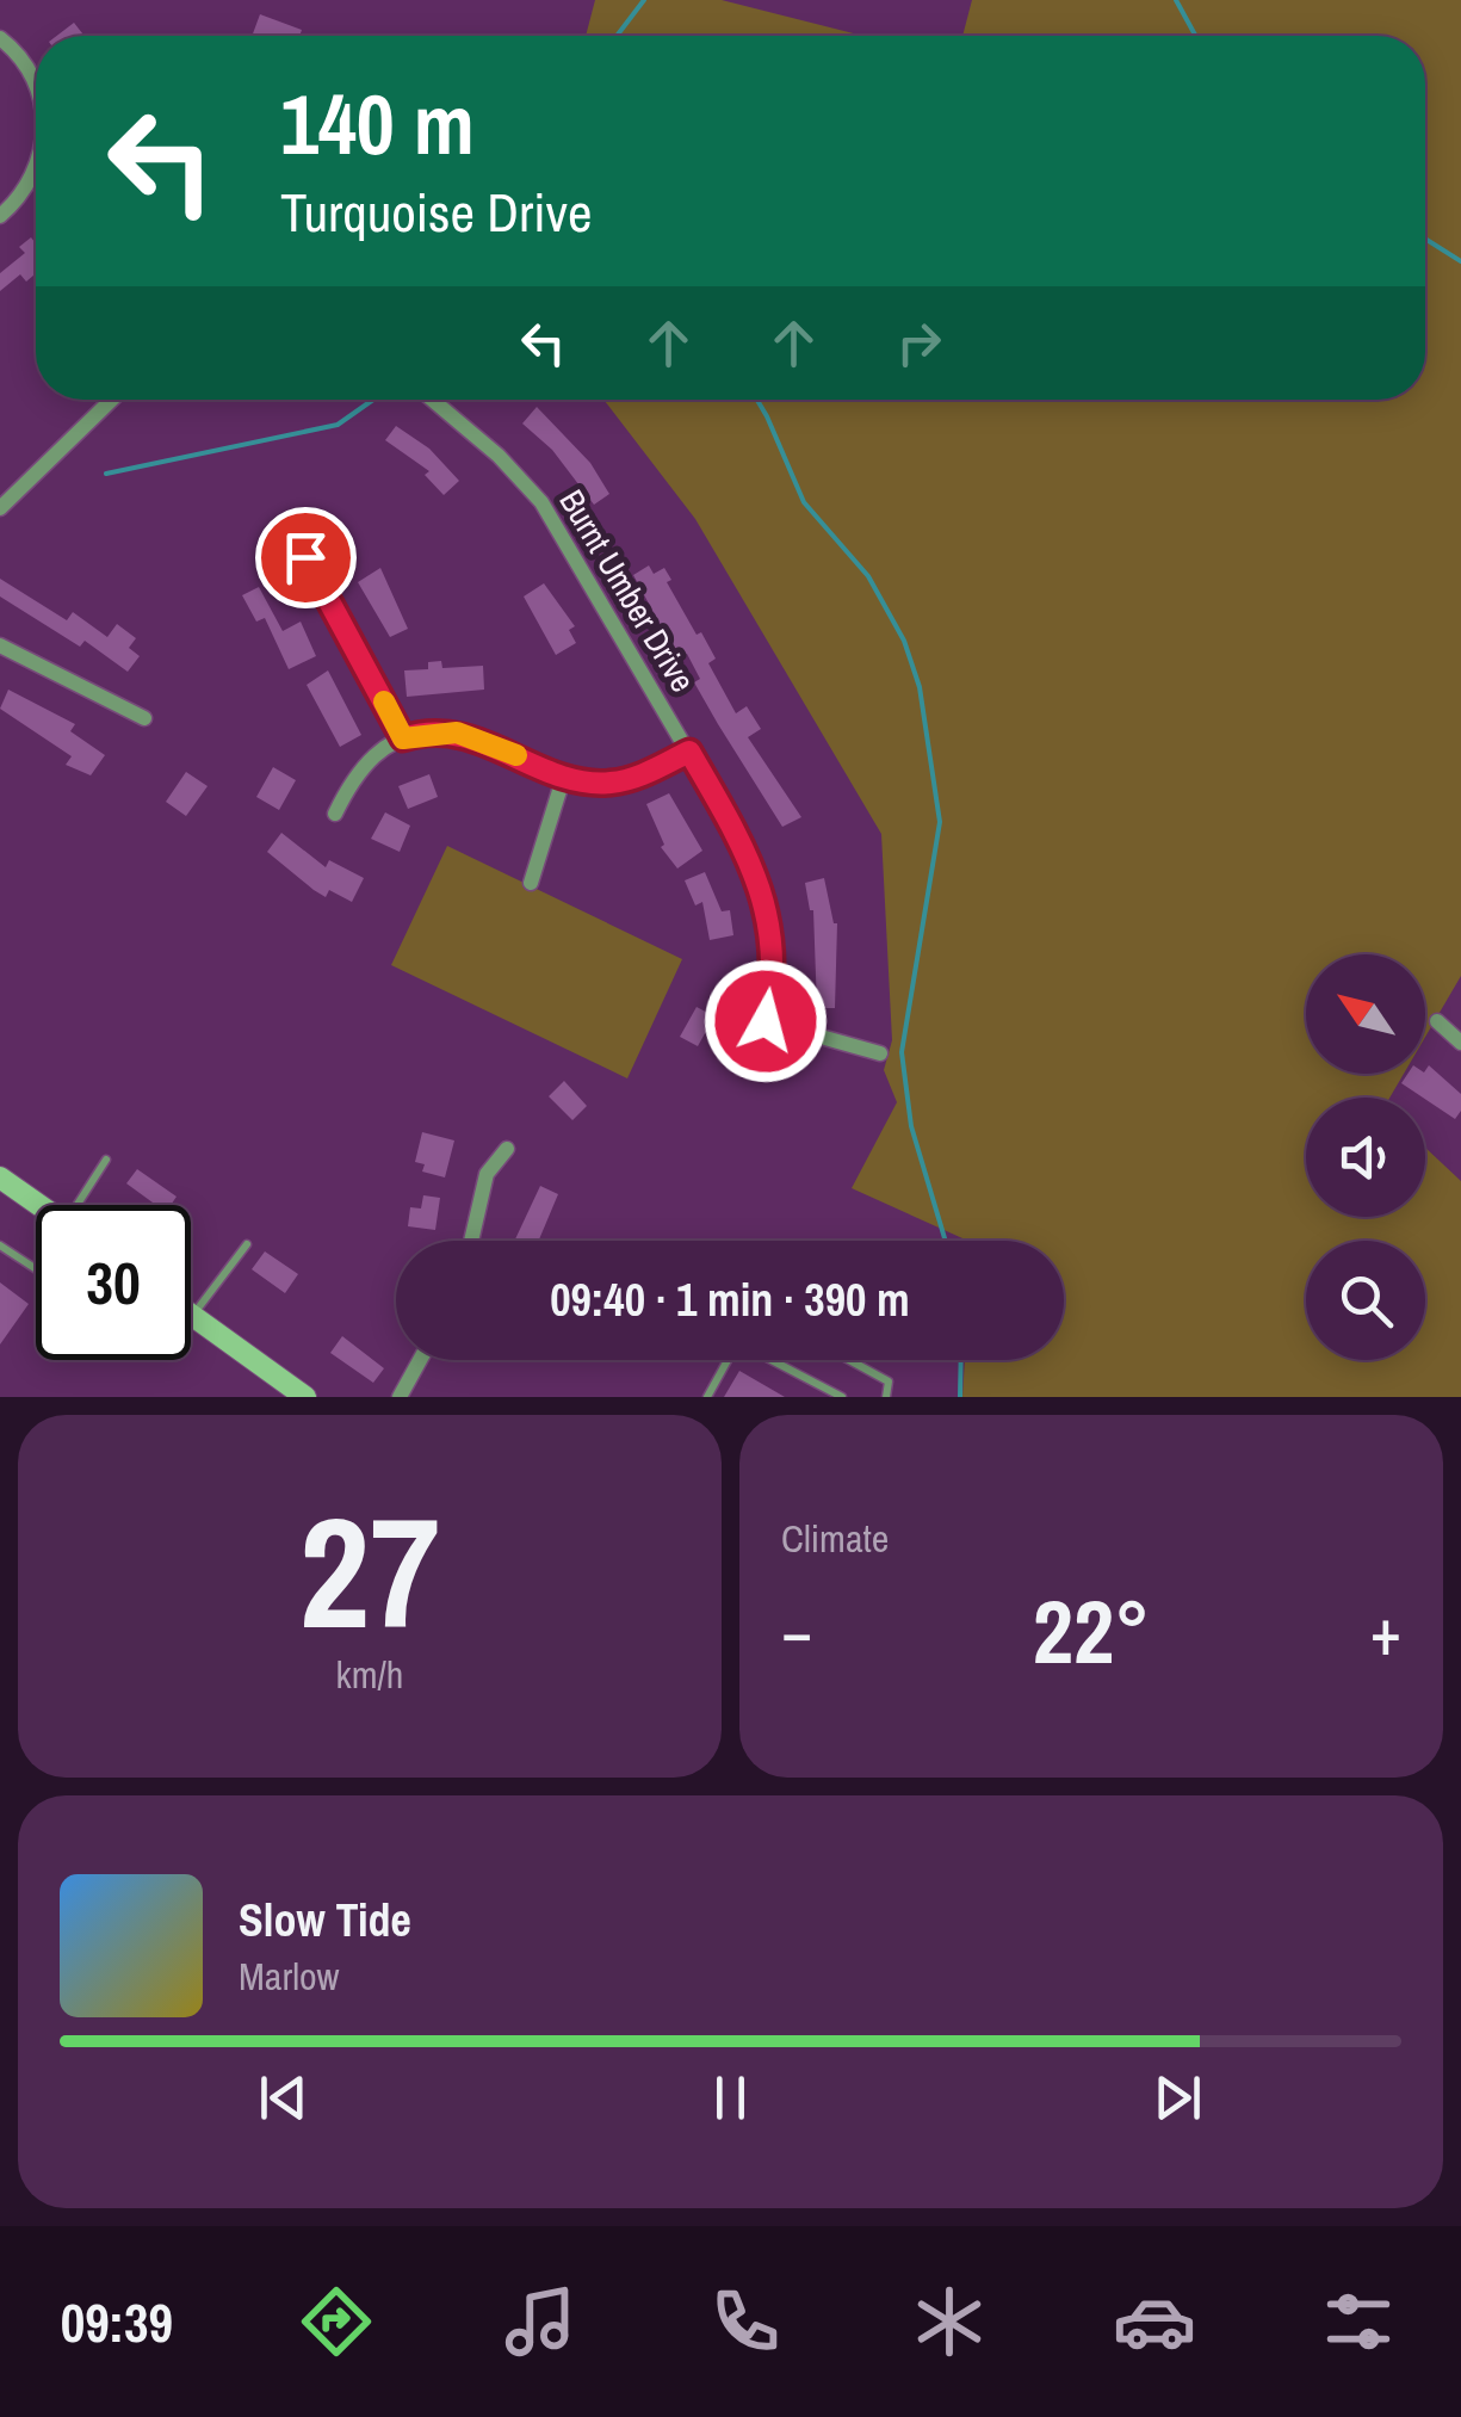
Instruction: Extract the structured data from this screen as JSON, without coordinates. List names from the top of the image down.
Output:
{
  "streets": {
    "street": ["Burnt Umber Drive"]
  },
  "north": "top left",
  "page": {
    "turn": ["140 m", "Turquoise Drive"],
    "limit": "30",
    "trip": "09:40 · 1 min · 390 m",
    "tile": [
      ["27", "km/h"],
      "Climate"
    ],
    "heat": ["−", "22°", "+"],
    "song": ["Slow Tide", "Marlow"],
    "tabs": "09:39"
  }
}
